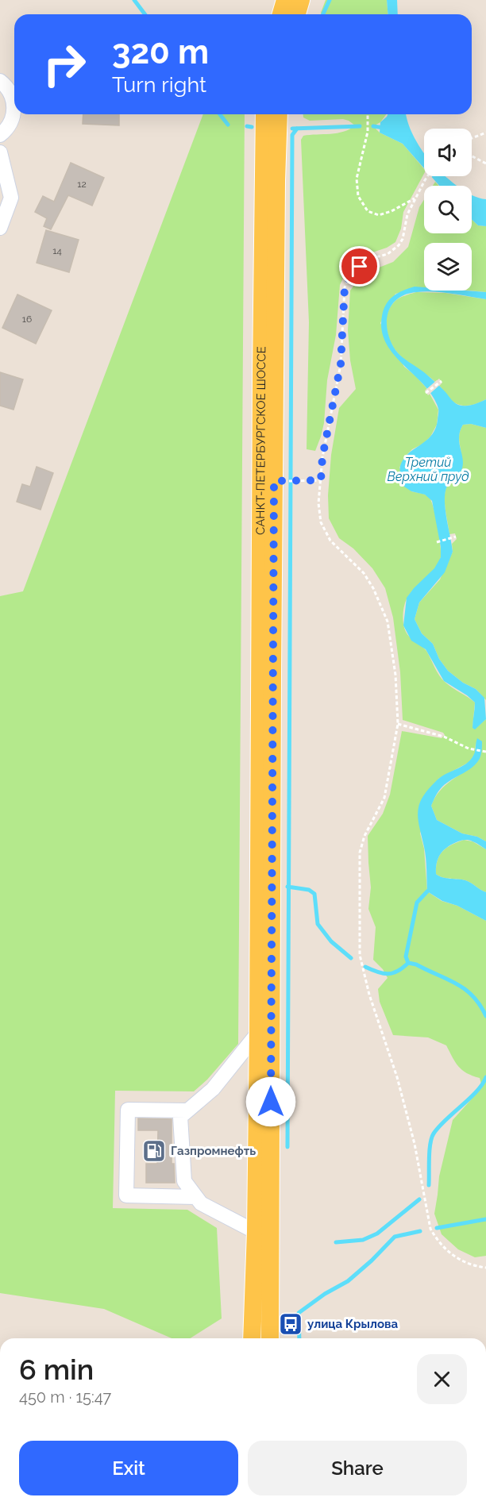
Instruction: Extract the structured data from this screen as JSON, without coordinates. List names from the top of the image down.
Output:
{
  "streets": {
    "main road": ["САНКТ-ПЕТЕРБУРГСКОЕ ШОССЕ"]
  },
  "water": ["Третий Верхний пруд"],
  "places": {
    "fuel station": ["Газпромнефть"],
    "bus stop": ["улица Крылова"]
  },
  "house_numbers": ["12", "14", "16"],
  "page": {
    "turn": ["320 m", "Turn right"],
    "heading": ["6 min", "450 m · 15:47"],
    "buttons": ["Exit", "Share"]
  }
}
